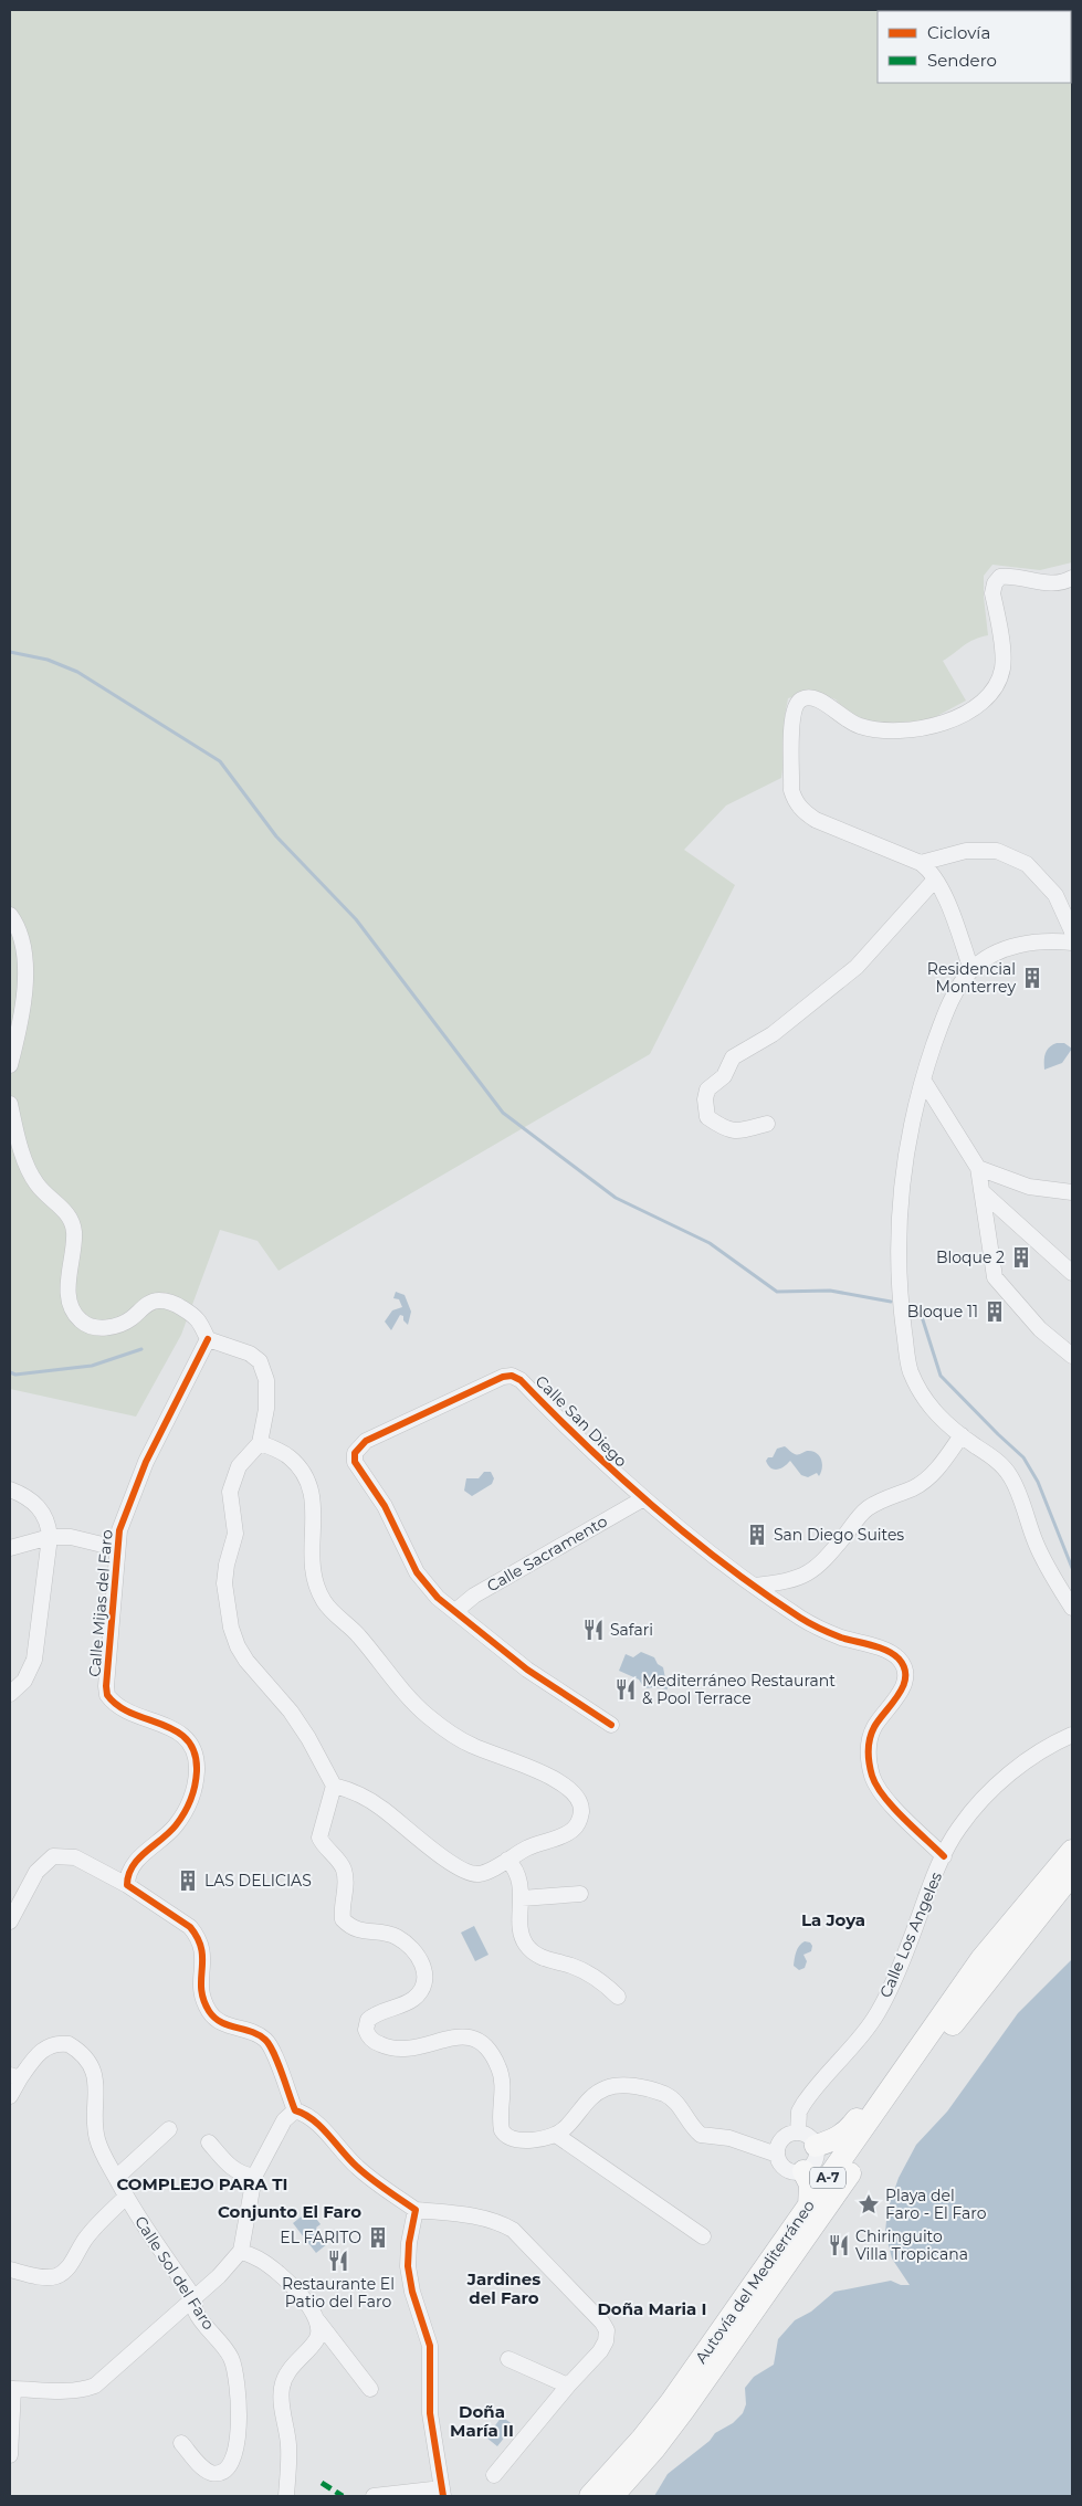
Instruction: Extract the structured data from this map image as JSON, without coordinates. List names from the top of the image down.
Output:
{
  "streets": {
    "highway": ["A-7", "Autovía del Mediterráneo"],
    "street": [
      "Calle San Diego",
      "Calle Sacramento",
      "Calle Mijas del Faro",
      "Calle Los Angeles",
      "Calle Sol del Faro"
    ]
  },
  "crossings": [
    ["Calle San Diego", "Calle Sacramento"],
    ["Calle San Diego", "Calle Los Angeles"]
  ],
  "districts": [
    "La Joya",
    "COMPLEJO PARA TI",
    "Conjunto El Faro",
    "Jardines del Faro",
    "Doña Maria I",
    "Doña María II"
  ],
  "places": {
    "building": [
      "Residencial Monterrey",
      "Bloque 2",
      "Bloque 11",
      "San Diego Suites",
      "LAS DELICIAS",
      "EL FARITO"
    ],
    "restaurant": [
      "Safari",
      "Mediterráneo Restaurant & Pool Terrace",
      "Chiringuito Villa Tropicana",
      "Restaurante El Patio del Faro"
    ],
    "place": ["Playa del Faro - El Faro"]
  },
  "legend": ["Ciclovía", "Sendero"]
}
